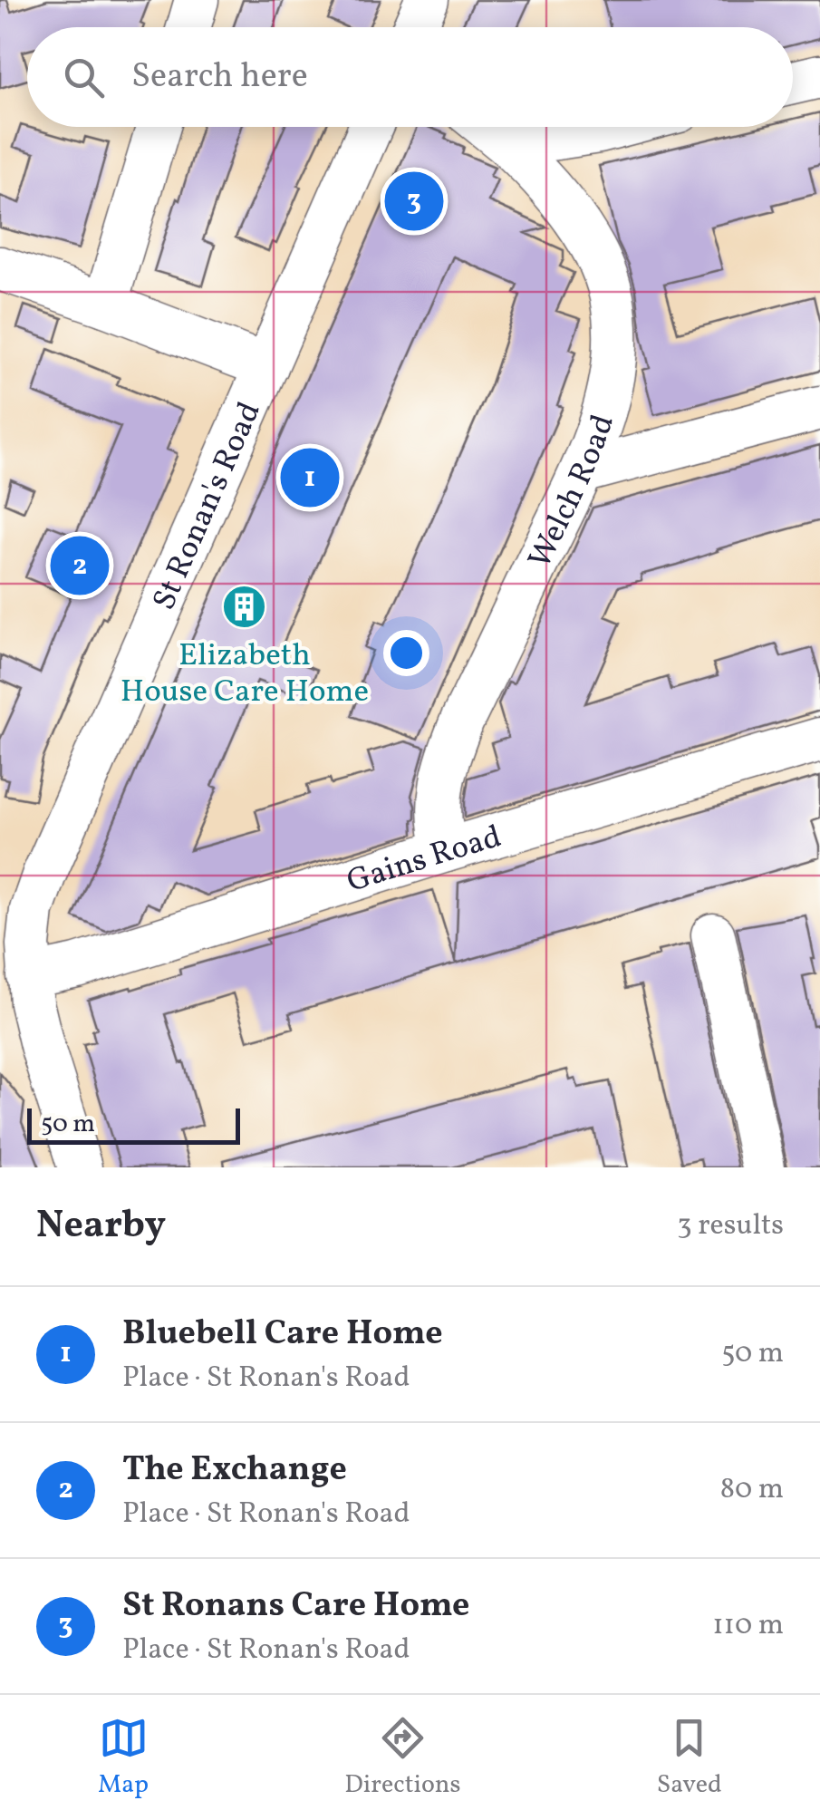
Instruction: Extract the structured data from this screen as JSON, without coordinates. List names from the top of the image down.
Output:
{
  "streets": {
    "street": ["Welch Road", "St Ronan's Road", "Gains Road"]
  },
  "crossings": [
    ["Welch Road", "Gains Road"],
    ["St Ronan's Road", "Gains Road"]
  ],
  "places": {
    "building": ["Elizabeth House Care Home"]
  },
  "scale_bar": "50 m",
  "page": {
    "search": "Search here",
    "pins": ["3", "1", "2"],
    "scale": "50 m",
    "heading": ["Nearby", "3 results"],
    "list": [
      {
        "mark": "1",
        "name": "Bluebell Care Home",
        "note": "Place · St Ronan's Road",
        "value": "50 m"
      },
      {
        "mark": "2",
        "name": "The Exchange",
        "note": "Place · St Ronan's Road",
        "value": "80 m"
      },
      {
        "mark": "3",
        "name": "St Ronans Care Home",
        "note": "Place · St Ronan's Road",
        "value": "110 m"
      }
    ],
    "nav": ["Map", "Directions", "Saved"]
  }
}
